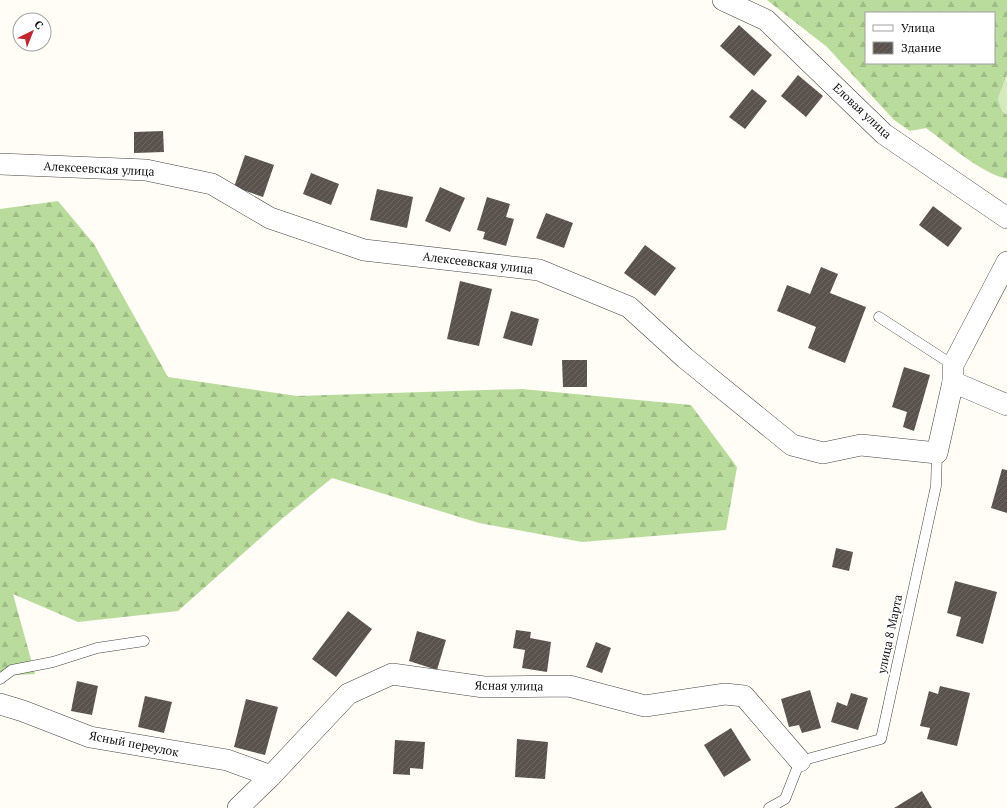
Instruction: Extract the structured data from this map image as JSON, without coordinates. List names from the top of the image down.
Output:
{
  "streets": {
    "street": [
      "Еловая улица",
      "Алексеевская улица",
      "Ясная улица",
      "Ясный переулок"
    ],
    "lane": ["улица 8 Марта"]
  },
  "crossings": [
    ["Алексеевская улица", "улица 8 Марта"],
    ["улица 8 Марта", "Ясная улица"],
    ["Ясная улица", "Ясный переулок"]
  ],
  "legend": ["Улица", "Здание"],
  "north": "top right"
}
